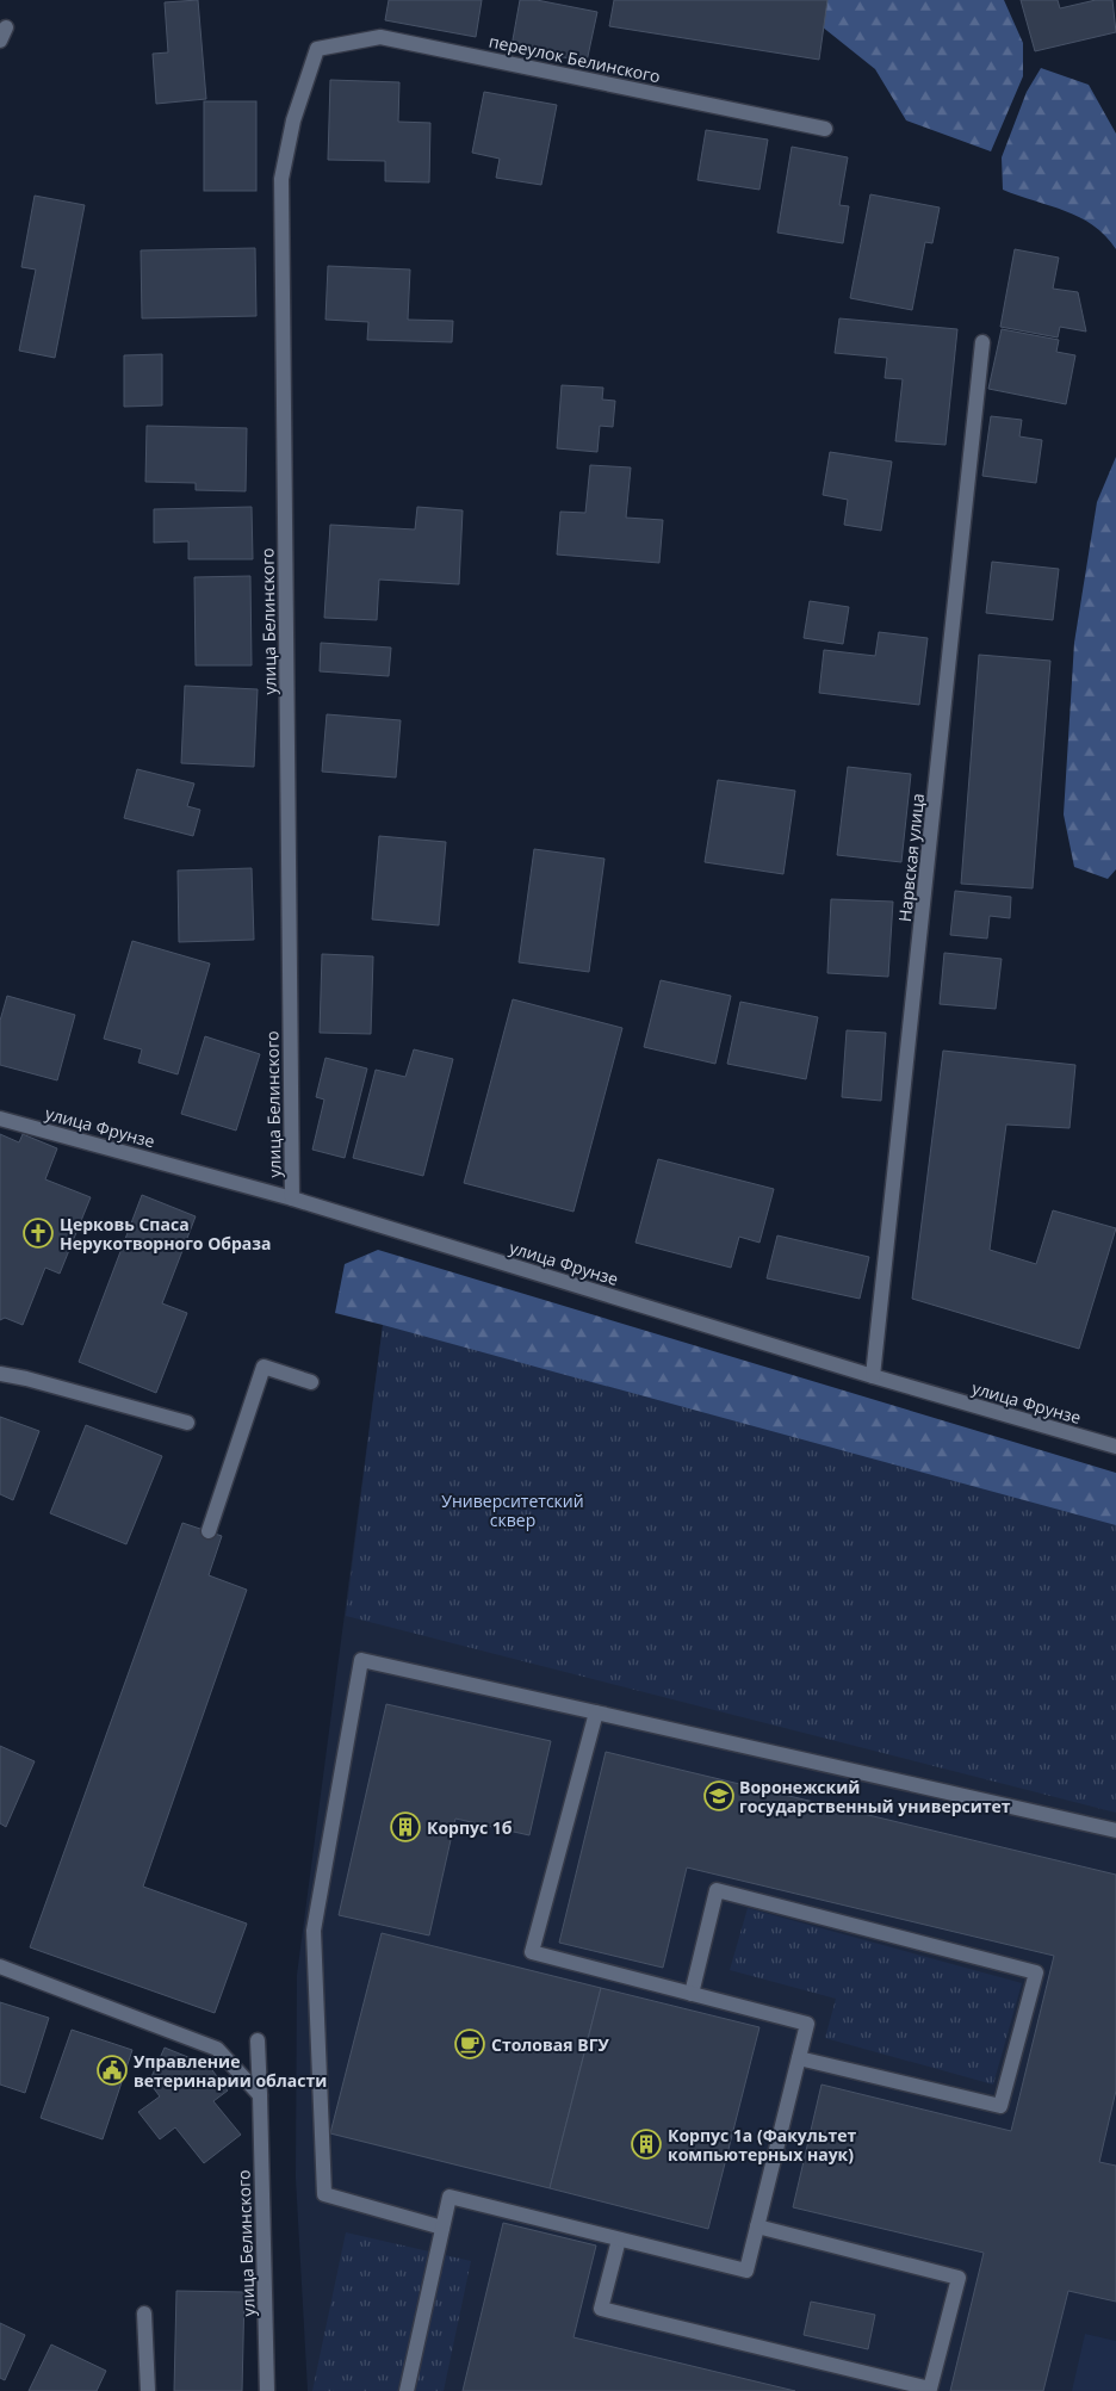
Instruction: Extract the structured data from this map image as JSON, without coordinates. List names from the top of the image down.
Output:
{
  "streets": {
    "street": [
      "переулок Белинского",
      "улица Белинского",
      "Нарвская улица",
      "улица Фрунзе"
    ]
  },
  "crossings": [
    ["переулок Белинского", "улица Белинского"],
    ["улица Белинского", "улица Фрунзе"],
    ["Нарвская улица", "улица Фрунзе"]
  ],
  "parks": ["Университетский сквер"],
  "places": {
    "church": ["Церковь Спаса Нерукотворного Образа"],
    "school or university": ["Воронежский государственный университет"],
    "building": ["Корпус 1б", "Корпус 1а (Факультет компьютерных наук)"],
    "cafe": ["Столовая ВГУ"],
    "public building": ["Управление ветеринарии области"]
  }
}
